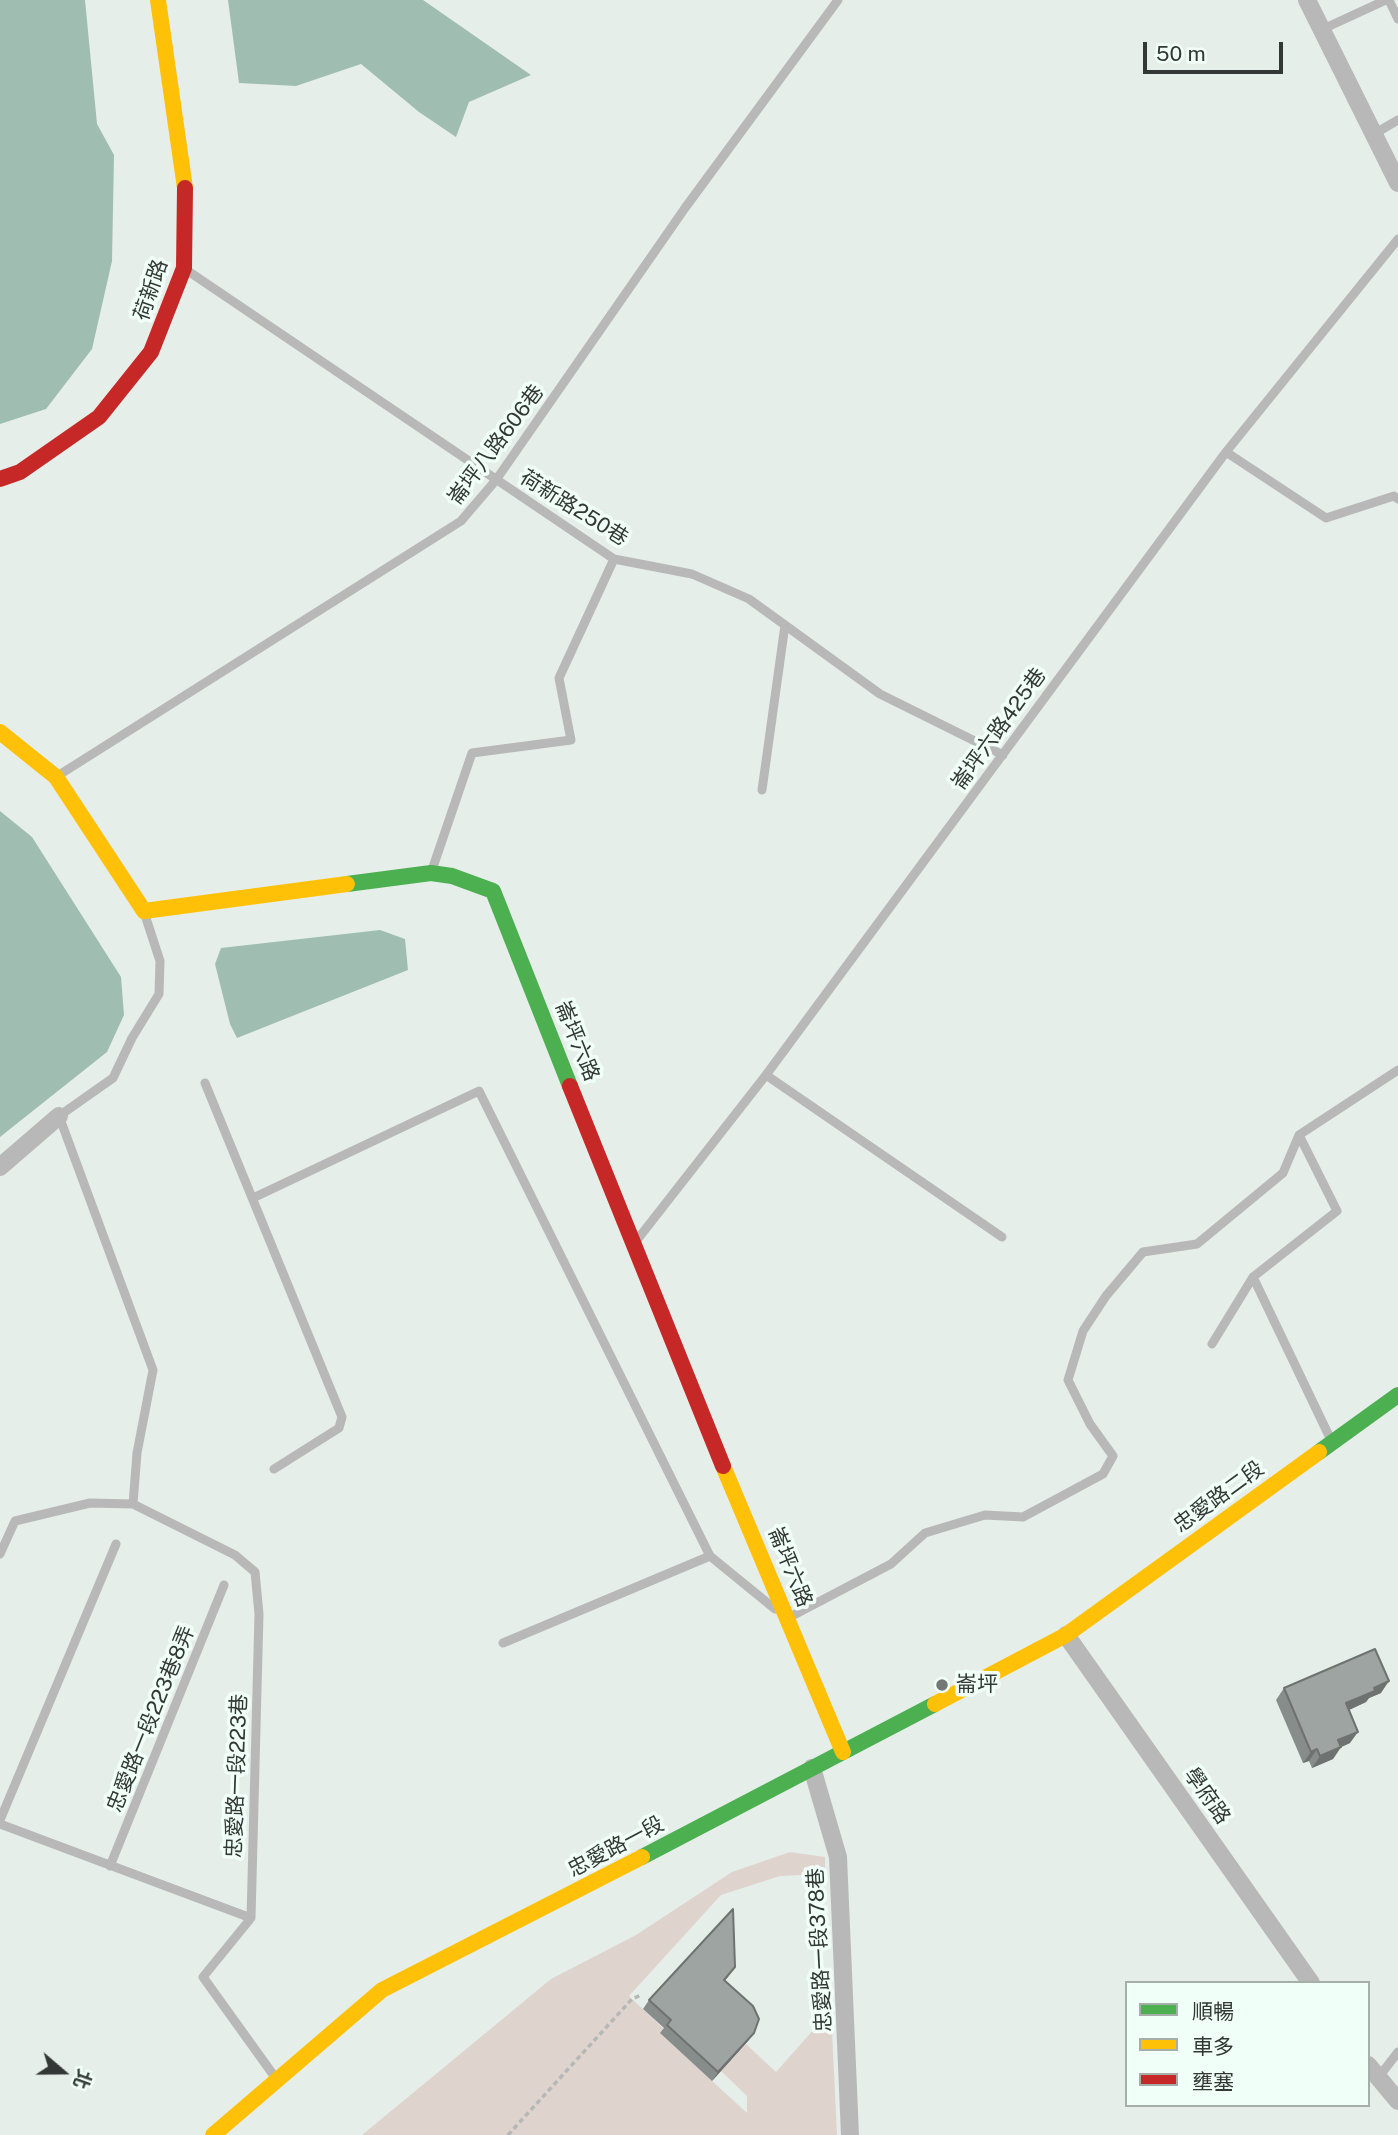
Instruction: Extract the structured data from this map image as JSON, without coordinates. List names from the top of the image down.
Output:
{
  "streets": {
    "street": [
      "荷新路",
      "崙坪六路",
      "忠愛路二段",
      "學府路",
      "忠愛路一段",
      "忠愛路一段378巷"
    ],
    "lane": [
      "崙坪八路606巷",
      "荷新路250巷",
      "崙坪六路425巷",
      "忠愛路一段223巷8弄",
      "忠愛路一段223巷"
    ]
  },
  "crossings": [
    ["荷新路", "荷新路250巷"],
    ["崙坪八路606巷", "荷新路250巷"],
    ["荷新路250巷", "崙坪六路425巷"],
    ["崙坪六路425巷", "崙坪六路"],
    ["崙坪六路", "忠愛路一段"],
    ["忠愛路二段", "學府路"],
    ["忠愛路二段", "忠愛路一段"],
    ["學府路", "忠愛路一段"],
    ["忠愛路一段", "忠愛路一段378巷"]
  ],
  "places": ["崙坪"],
  "legend": ["順暢", "車多", "壅塞"],
  "scale_bar": "50 m",
  "north": "right"
}
